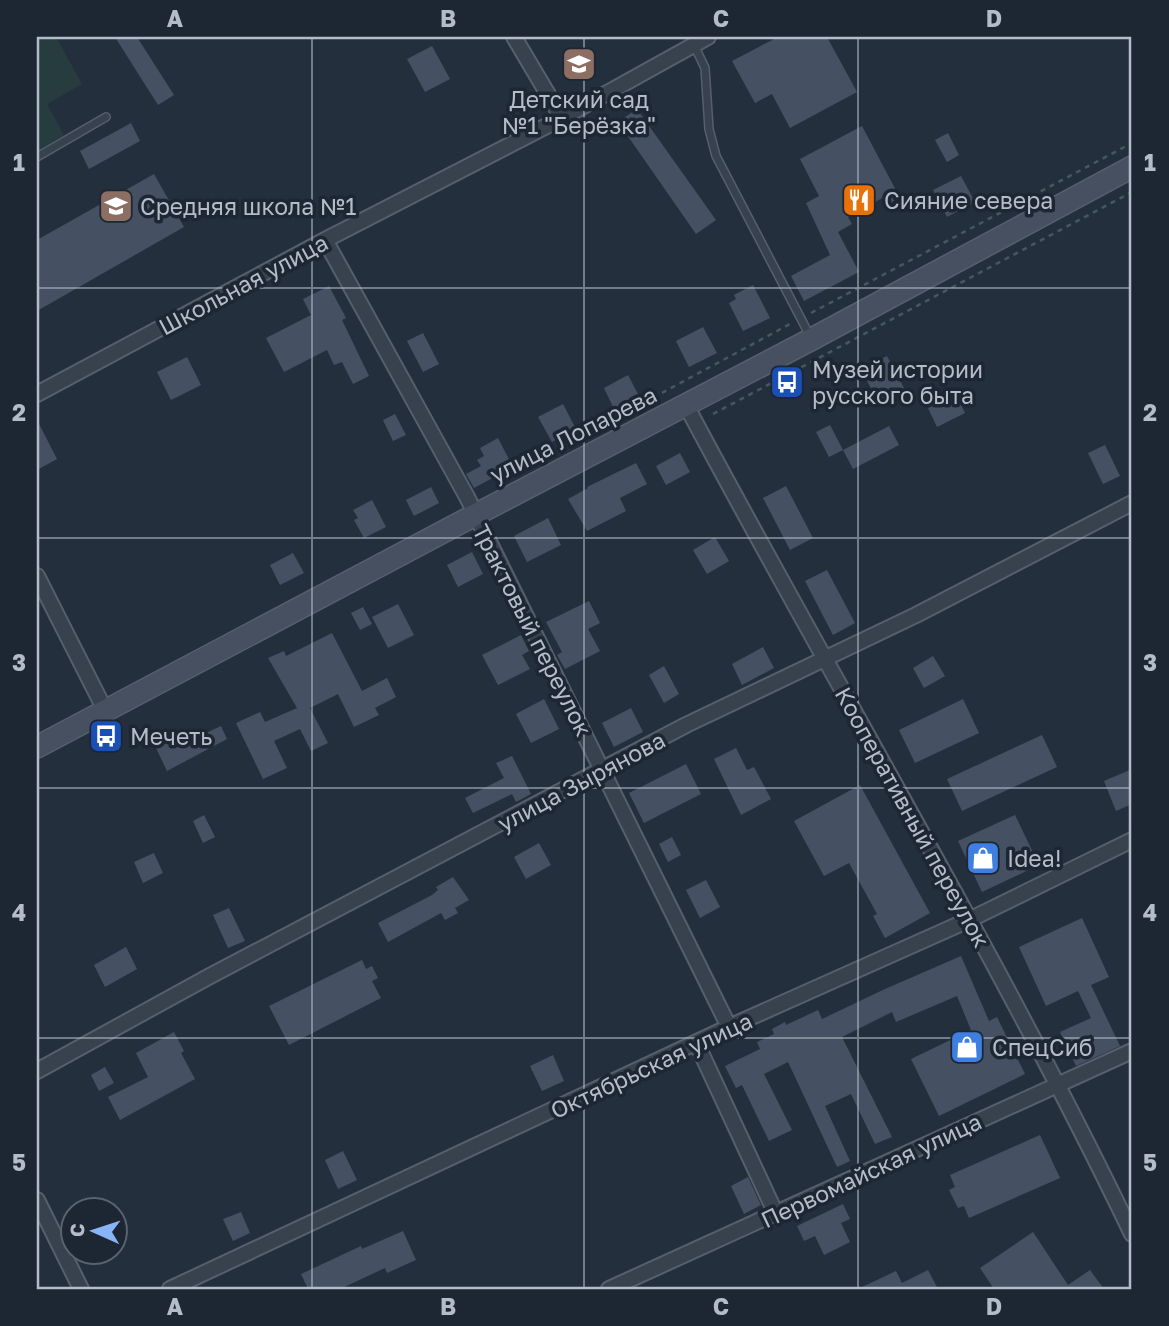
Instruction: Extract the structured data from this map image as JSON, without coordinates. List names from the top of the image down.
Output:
{
  "streets": {
    "main road": ["улица Лопарева"],
    "street": [
      "Школьная улица",
      "Трактовый переулок",
      "улица Зырянова",
      "Кооперативный переулок",
      "Октябрьская улица",
      "Первомайская улица"
    ]
  },
  "crossings": [
    ["Школьная улица", "Трактовый переулок"],
    ["улица Лопарева", "Трактовый переулок"],
    ["улица Лопарева", "Кооперативный переулок"],
    ["Трактовый переулок", "улица Зырянова"],
    ["Трактовый переулок", "Октябрьская улица"],
    ["улица Зырянова", "Кооперативный переулок"],
    ["Кооперативный переулок", "Октябрьская улица"],
    ["Кооперативный переулок", "Первомайская улица"]
  ],
  "places": {
    "school or university": ["Детский сад №1 \"Берёзка\"", "Средняя школа №1"],
    "restaurant": ["Сияние севера"],
    "bus stop": ["Музей истории русского быта", "Мечеть"],
    "shop": ["Idea!", "СпецСиб"]
  },
  "north": "left",
  "grid": {
    "columns": [
      "A",
      "B",
      "C",
      "D"
    ],
    "rows": [
      "1",
      "2",
      "3",
      "4",
      "5"
    ]
  }
}
